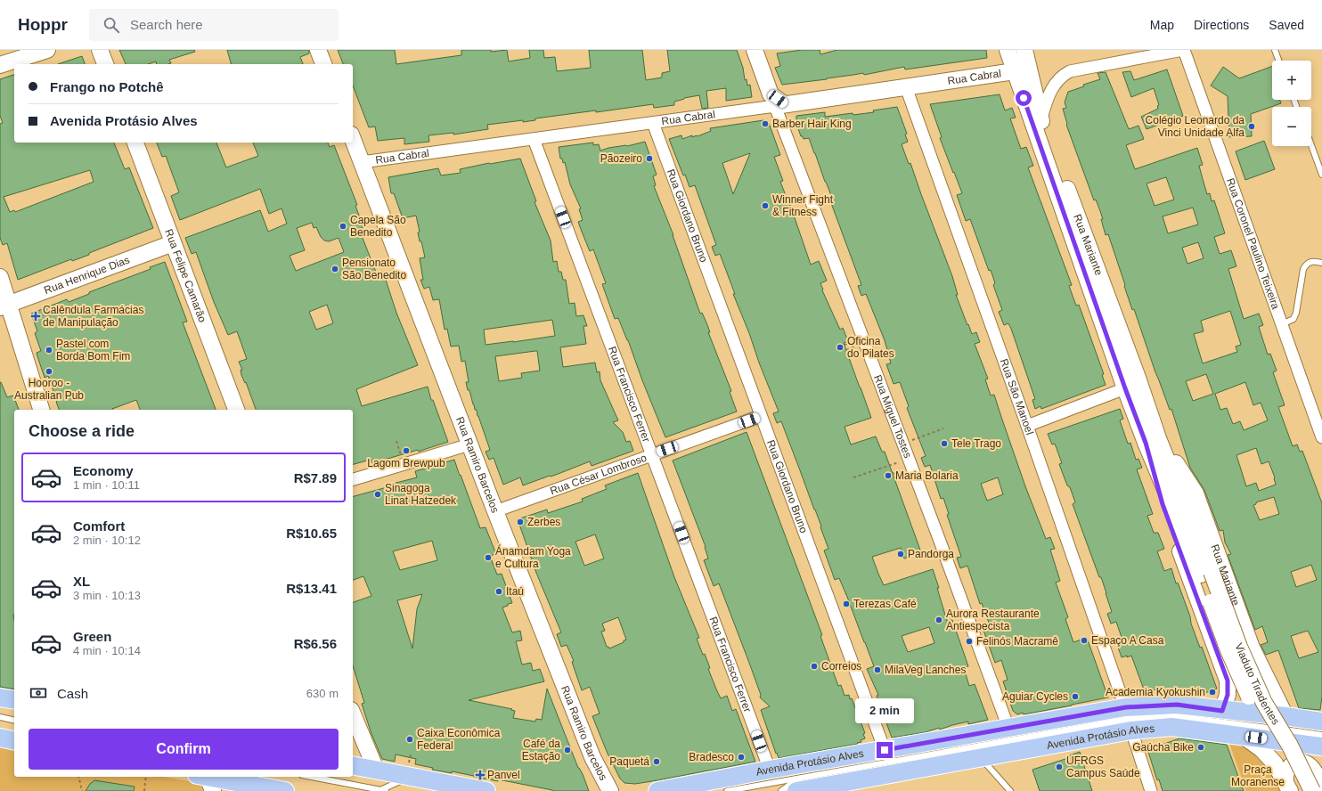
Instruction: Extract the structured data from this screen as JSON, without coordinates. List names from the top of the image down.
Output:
{
  "streets": {
    "main road": [
      "Rua Cabral",
      "Rua Mariante",
      "Rua Henrique Dias",
      "Rua Felipe Camarão",
      "Rua Miguel Tostes",
      "Rua Ramiro Barcelos",
      "Viaduto Tiradentes",
      "Avenida Protásio Alves"
    ],
    "street": [
      "Rua Giordano Bruno",
      "Rua Coronel Paulino Teixeira",
      "Rua Francisco Ferrer",
      "Rua São Manoel",
      "Rua César Lombroso"
    ]
  },
  "crossings": [
    ["Rua Cabral", "Rua Giordano Bruno"],
    ["Rua Cabral", "Rua Mariante"],
    ["Rua Cabral", "Rua Francisco Ferrer"],
    ["Rua Cabral", "Rua São Manoel"],
    ["Rua Cabral", "Rua Miguel Tostes"],
    ["Rua Cabral", "Rua Ramiro Barcelos"],
    ["Rua Giordano Bruno", "Rua César Lombroso"],
    ["Rua Giordano Bruno", "Avenida Protásio Alves"],
    ["Rua Mariante", "Viaduto Tiradentes"],
    ["Rua Mariante", "Avenida Protásio Alves"],
    ["Rua Henrique Dias", "Rua Felipe Camarão"],
    ["Rua Francisco Ferrer", "Rua César Lombroso"],
    ["Rua Francisco Ferrer", "Avenida Protásio Alves"],
    ["Rua São Manoel", "Avenida Protásio Alves"],
    ["Rua Miguel Tostes", "Avenida Protásio Alves"],
    ["Rua Ramiro Barcelos", "Rua César Lombroso"]
  ],
  "parks": ["Praça Moranense"],
  "places": {
    "other": [
      "Barber Hair King",
      "Colégio Leonardo da Vinci Unidade Alfa",
      "Pãozeiro",
      "Winner Fight & Fitness",
      "Capela São Benedito",
      "Pensionato São Benedito",
      "Oficina do Pilates",
      "Pastel com Borda Bom Fim",
      "Hooroo - Australian Pub",
      "Tele Trago",
      "Lagom Brewpub",
      "Maria Bolaria",
      "Sinagoga Linat Hatzedek",
      "Zerbes",
      "Pandorga",
      "Ánamdam Yoga e Cultura",
      "Itaú",
      "Terezas Café",
      "Aurora Restaurante Antiespecista",
      "Espaço A Casa",
      "Felinós Macramê",
      "Correios",
      "MilaVeg Lanches",
      "Academia Kyokushin",
      "Aguiar Cycles",
      "Caixa Econômica Federal",
      "Gaúcha Bike",
      "Café da Estação",
      "Bradesco",
      "Paquetá",
      "UFRGS Campus Saúde"
    ],
    "health": ["Calêndula Farmácias de Manipulação", "Panvel"]
  },
  "page": {
    "header": "Hoppr",
    "search": "Search here",
    "nav": ["Map", "Directions", "Saved"],
    "map_buttons": ["+", "−"],
    "banner": ["Frango no Potchê", "Avenida Protásio Alves"],
    "heading": "Choose a ride",
    "list": [
      {
        "name": "Economy",
        "note": "1 min · 10:11",
        "value": "R$7.89"
      },
      {
        "name": "Comfort",
        "note": "2 min · 10:12",
        "value": "R$10.65"
      },
      {
        "name": "XL",
        "note": "3 min · 10:13",
        "value": "R$13.41"
      },
      {
        "name": "Green",
        "note": "4 min · 10:14",
        "value": "R$6.56"
      }
    ],
    "pay": ["Cash", "630 m"],
    "bubble": "2 min",
    "buttons": "Confirm"
  }
}
